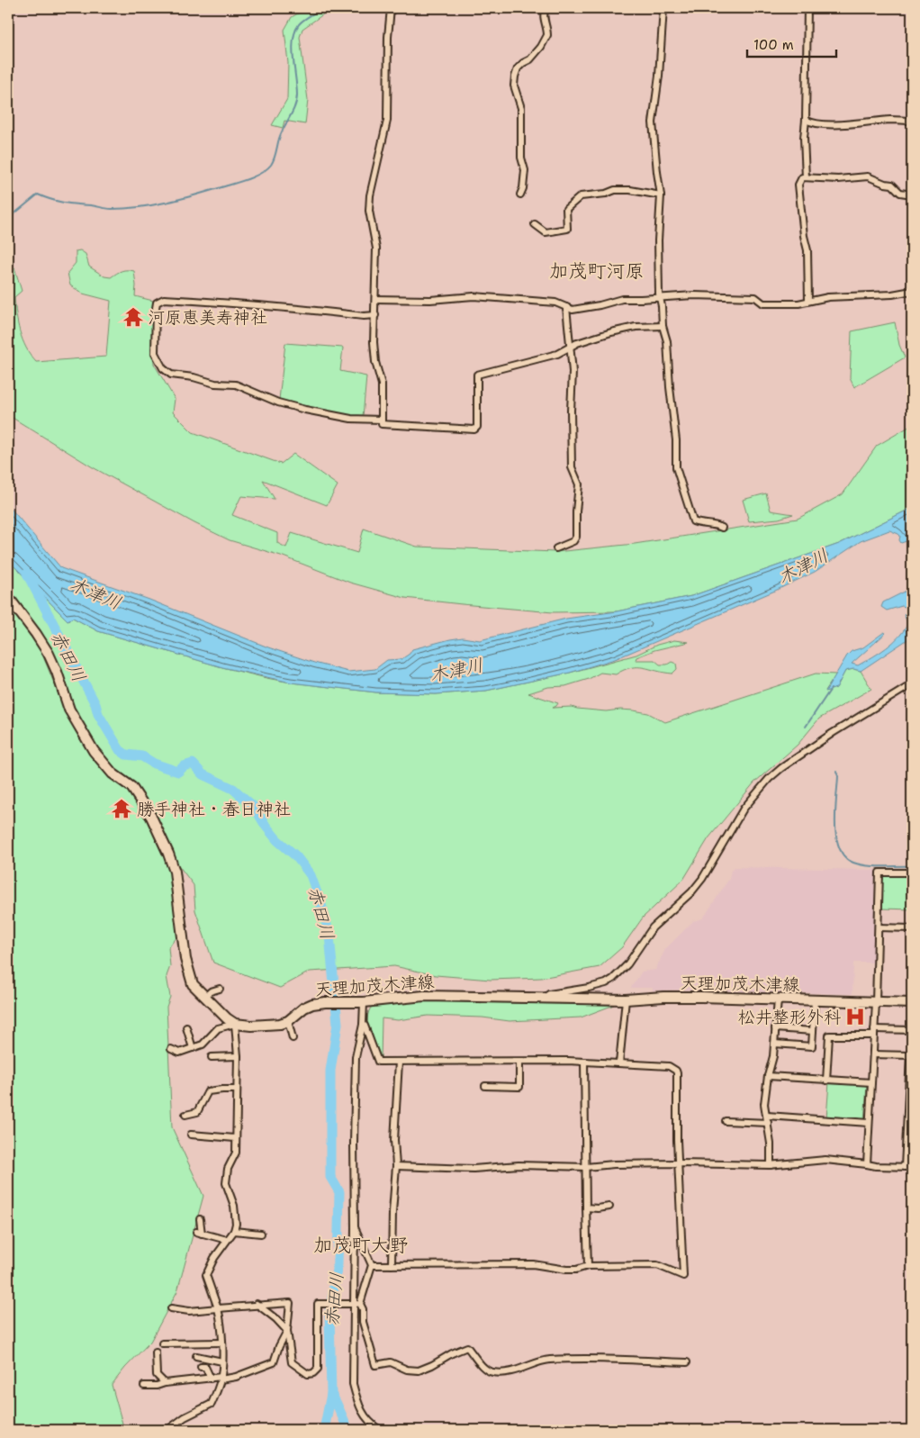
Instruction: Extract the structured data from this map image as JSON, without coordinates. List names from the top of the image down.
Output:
{
  "streets": {
    "main road": ["天理加茂木津線"]
  },
  "districts": ["加茂町河原", "加茂町大野"],
  "water": ["木津川", "赤田川"],
  "places": {
    "temple": ["河原恵美寿神社", "勝手神社・春日神社"],
    "hospital": ["松井整形外科"]
  },
  "scale_bar": "100 m"
}
